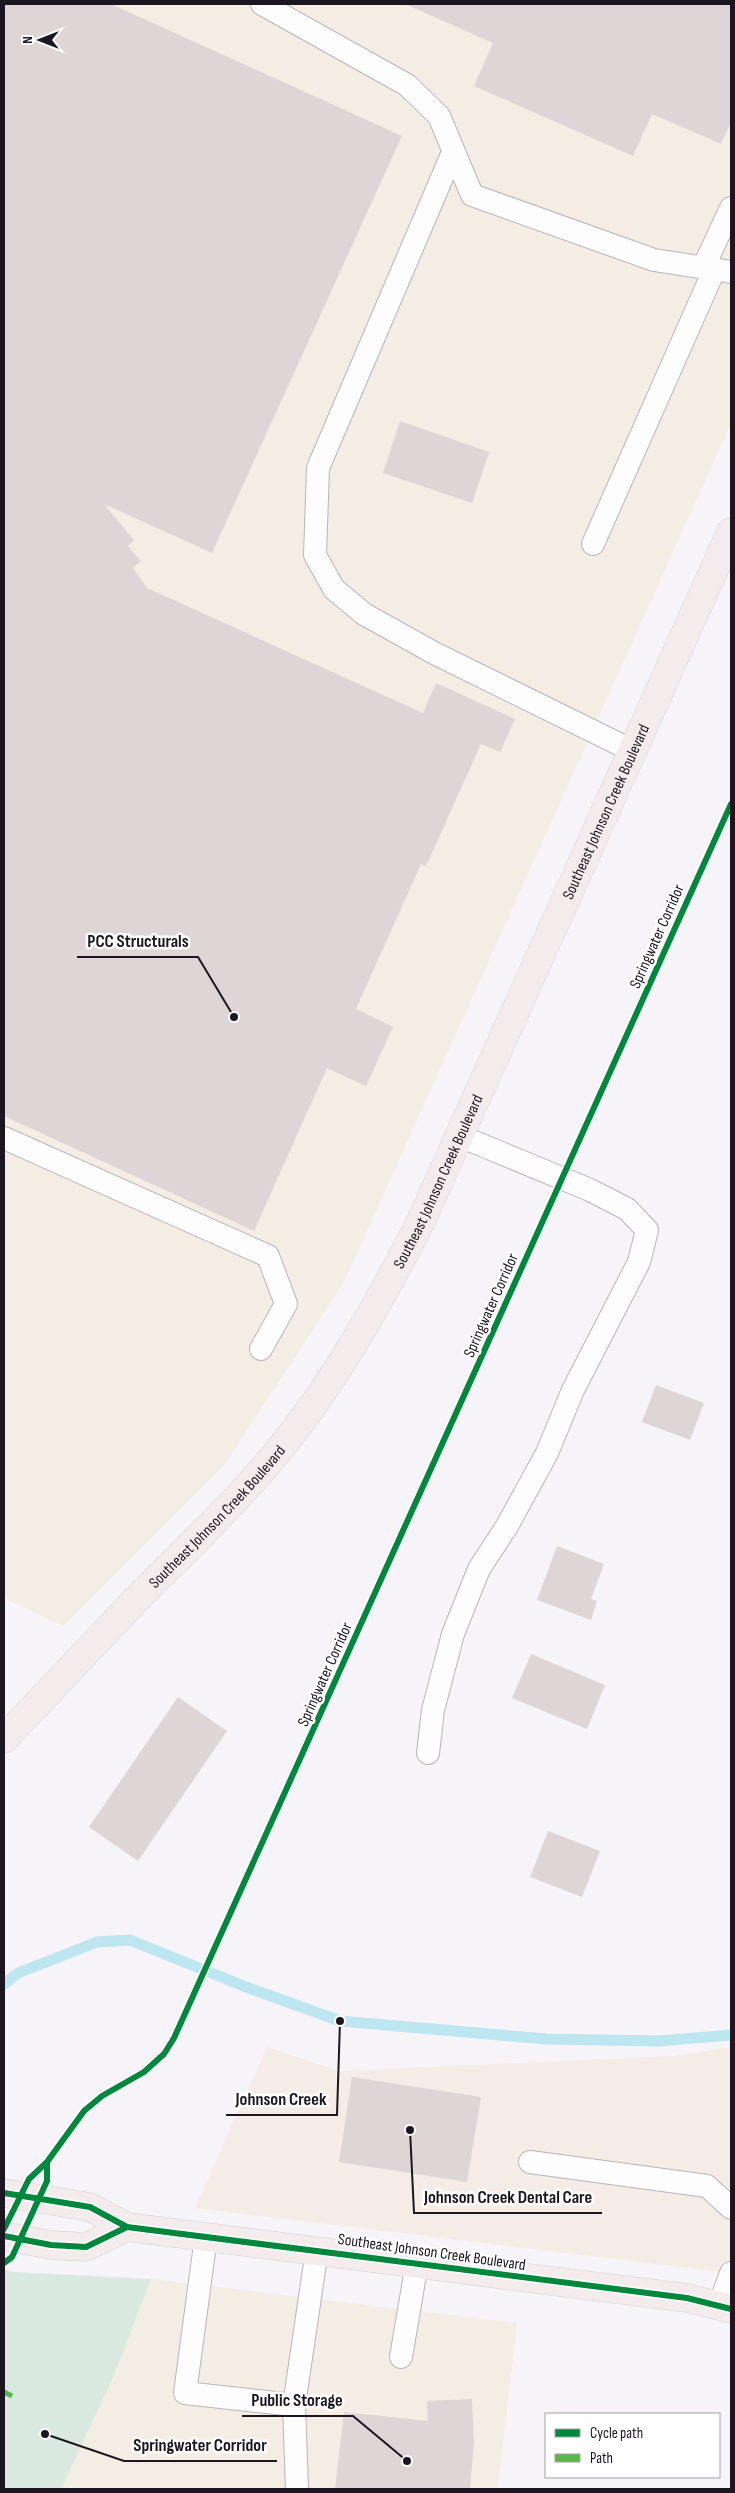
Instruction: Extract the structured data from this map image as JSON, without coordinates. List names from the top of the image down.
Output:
{
  "streets": {
    "main road": ["Southeast Johnson Creek Boulevard"],
    "cycle path": ["Springwater Corridor"]
  },
  "places": [
    "PCC Structurals",
    "Johnson Creek",
    "Johnson Creek Dental Care",
    "Springwater Corridor",
    "Public Storage"
  ],
  "legend": ["Cycle path", "Path"],
  "north": "left"
}
